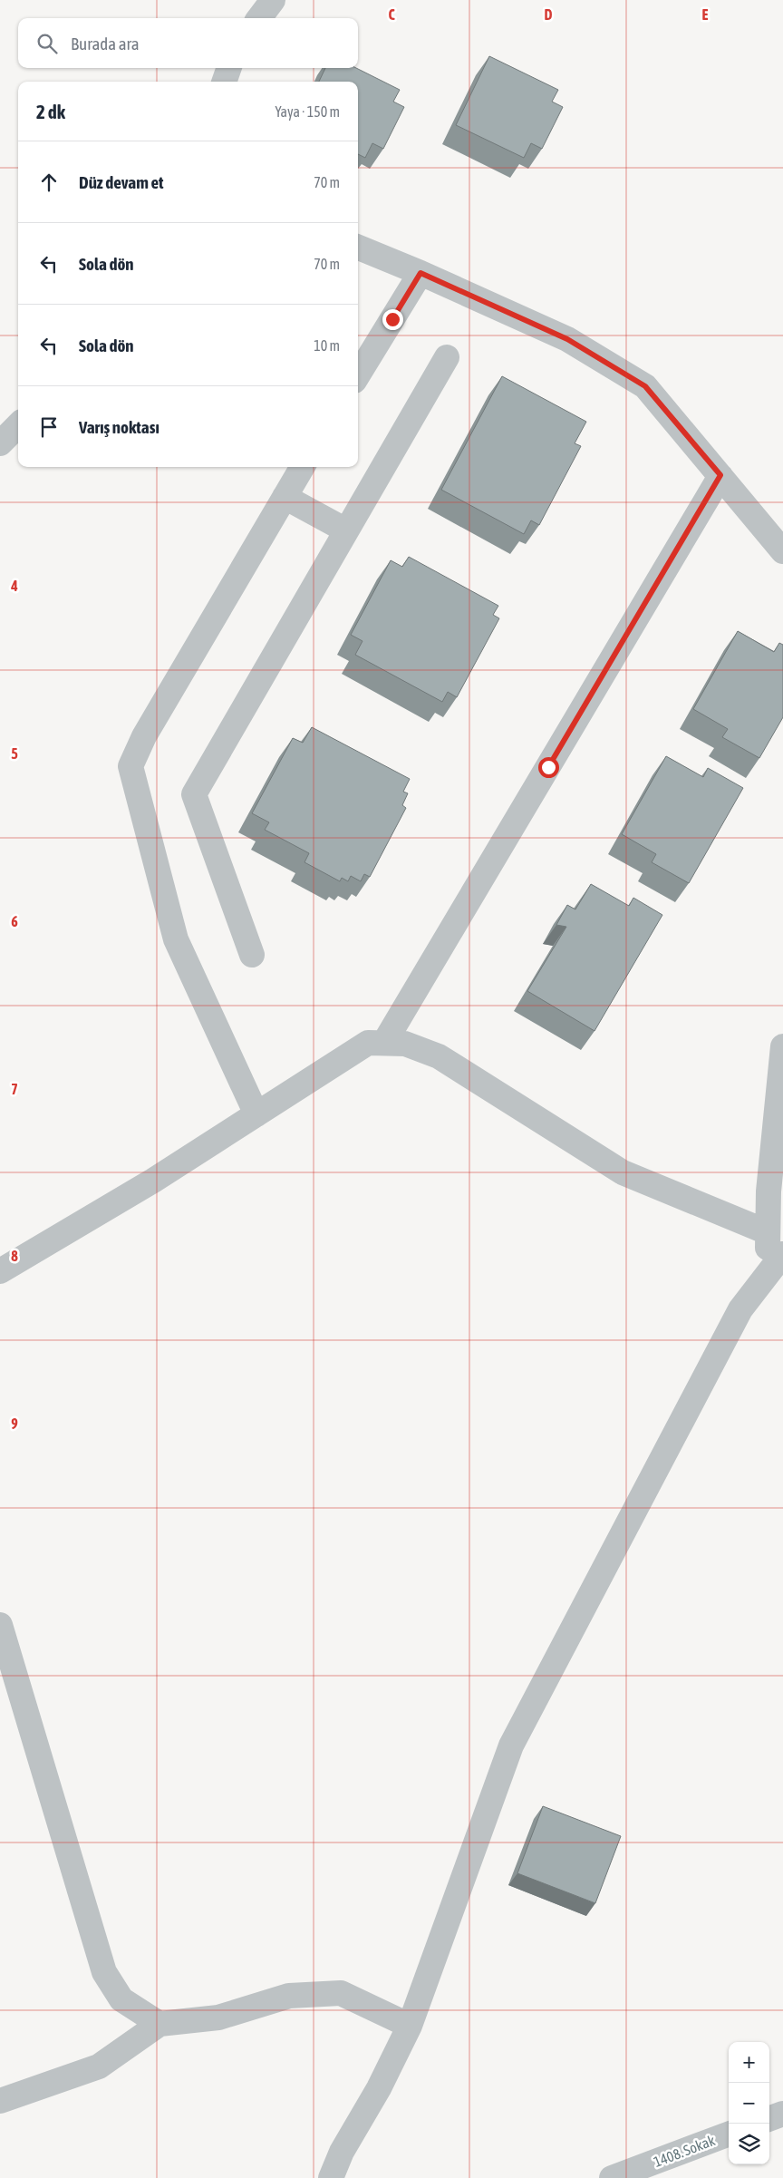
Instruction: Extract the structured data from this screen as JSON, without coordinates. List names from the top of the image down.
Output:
{
  "streets": {
    "street": ["1408. Sokak"]
  },
  "page": {
    "search": "Burada ara",
    "heading": ["2 dk", "Yaya · 150 m"],
    "list": [
      ["Düz devam et", "70 m"],
      ["Sola dön", "70 m"],
      ["Sola dön", "10 m"],
      "Varış noktası"
    ],
    "map_buttons": ["+", "−"]
  },
  "grid": {
    "columns": ["C", "D", "E"],
    "rows": [
      "4",
      "5",
      "6",
      "7",
      "8",
      "9"
    ]
  }
}
